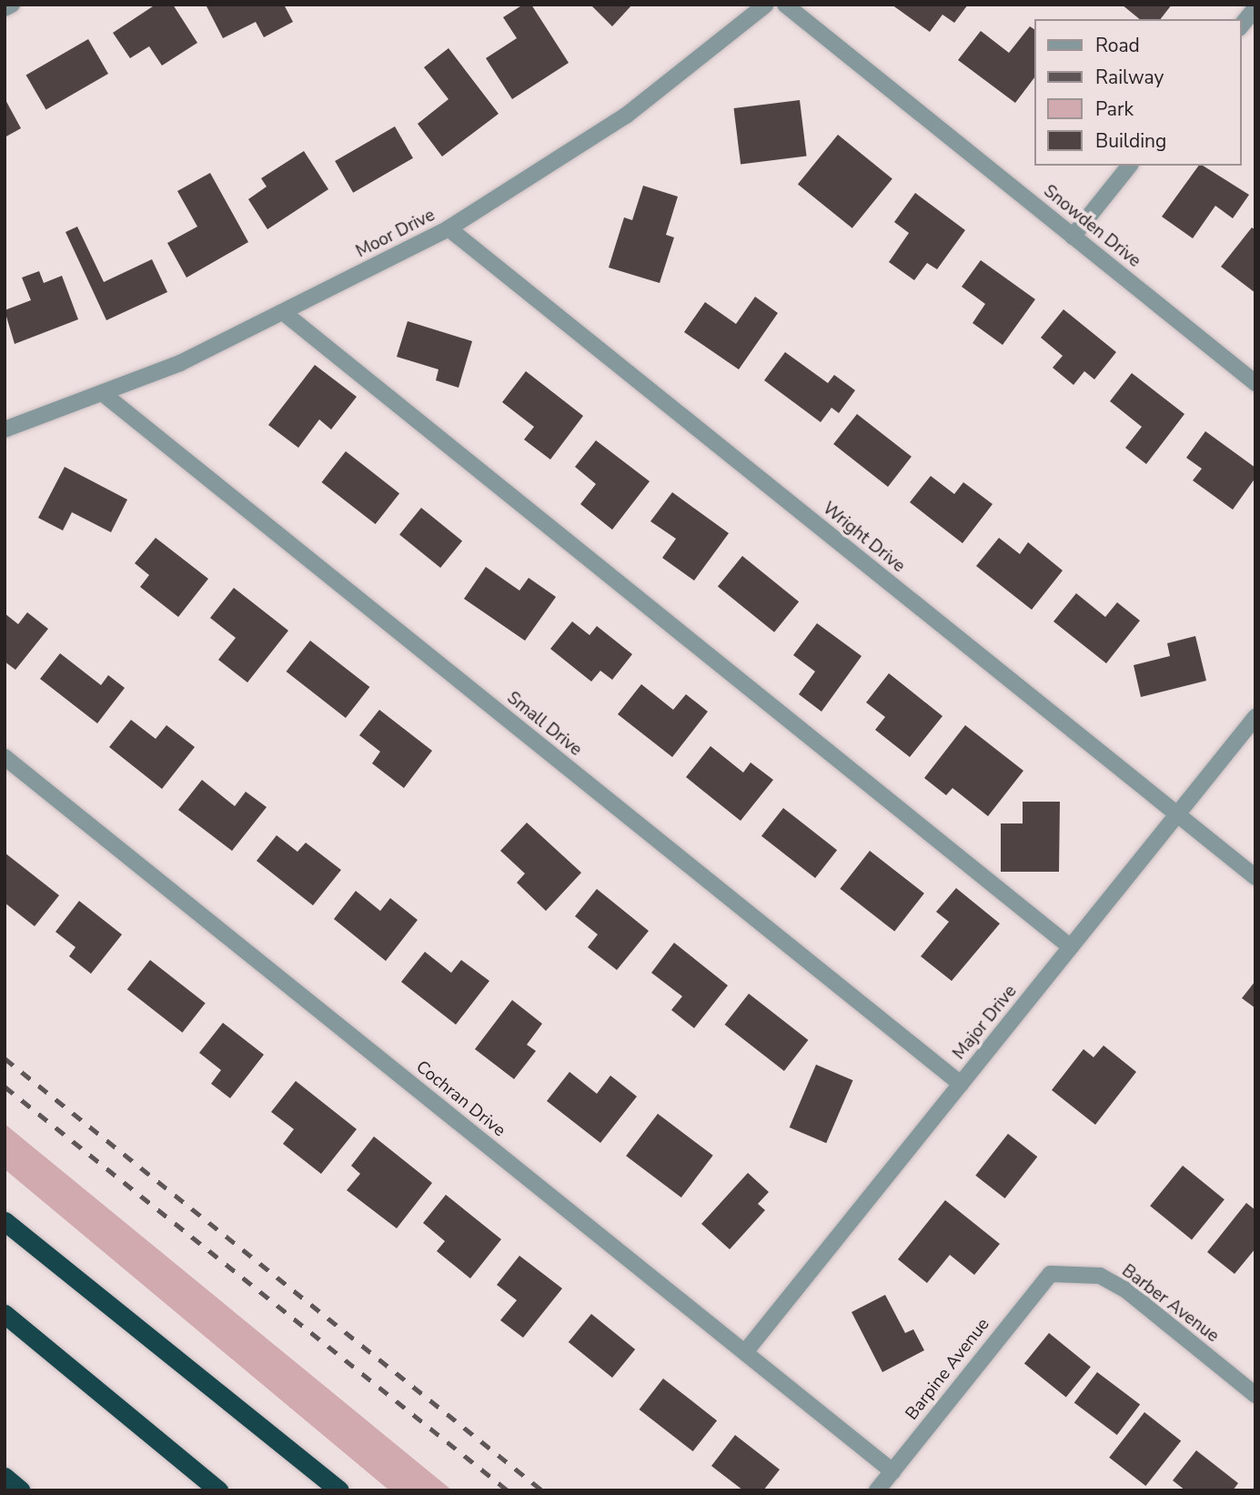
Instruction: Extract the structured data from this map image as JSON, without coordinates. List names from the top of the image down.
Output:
{
  "streets": {
    "street": [
      "Snowden Drive",
      "Moor Drive",
      "Wright Drive",
      "Small Drive",
      "Major Drive",
      "Cochran Drive",
      "Barber Avenue",
      "Barpine Avenue"
    ]
  },
  "crossings": [
    ["Moor Drive", "Wright Drive"],
    ["Moor Drive", "Small Drive"],
    ["Wright Drive", "Major Drive"],
    ["Small Drive", "Major Drive"],
    ["Major Drive", "Cochran Drive"],
    ["Cochran Drive", "Barpine Avenue"],
    ["Barber Avenue", "Barpine Avenue"]
  ],
  "legend": [
    "Road",
    "Railway",
    "Park",
    "Building"
  ]
}
